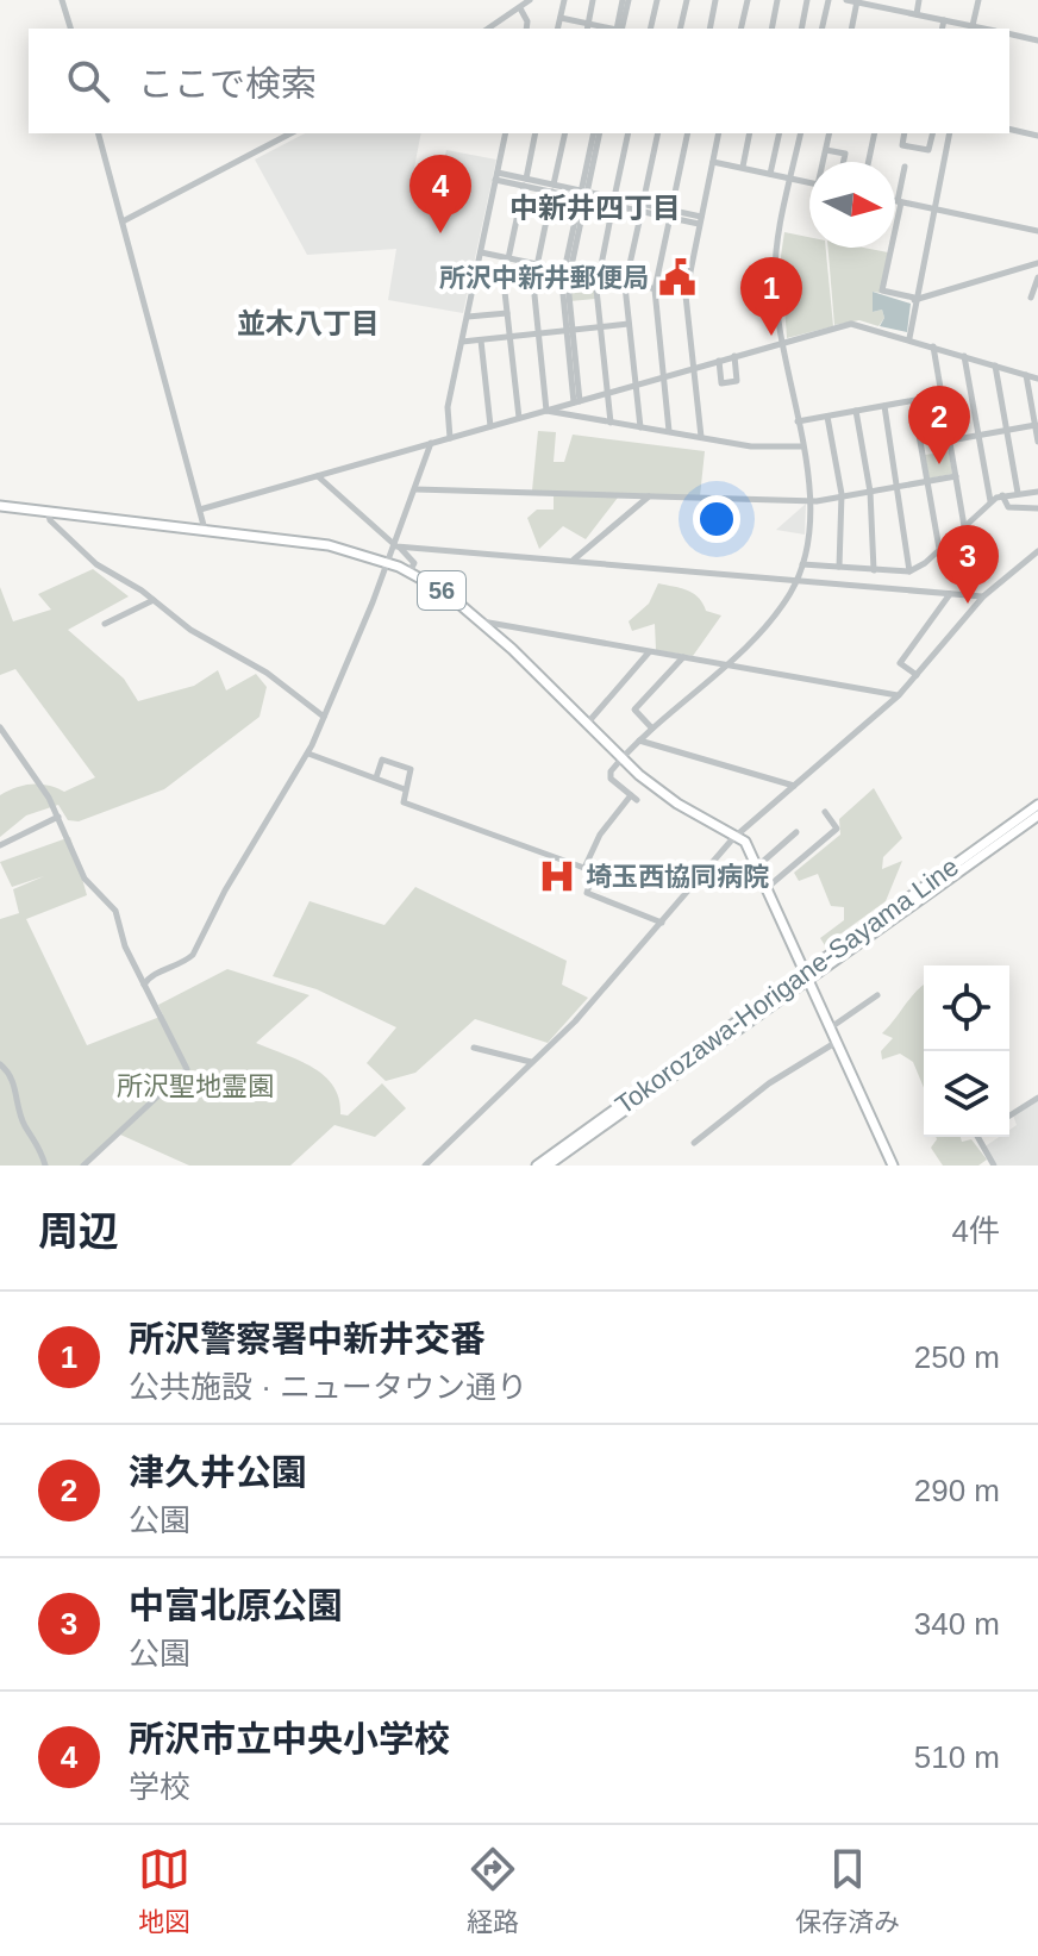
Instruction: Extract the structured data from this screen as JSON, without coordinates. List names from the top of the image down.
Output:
{
  "streets": {
    "main road": ["56", "Tokorozawa-Horigane-Sayama Line"]
  },
  "crossings": [
    ["56", "Tokorozawa-Horigane-Sayama Line"]
  ],
  "districts": ["中新井四丁目", "並木八丁目"],
  "parks": ["所沢聖地霊園"],
  "places": {
    "public building": ["所沢中新井郵便局"],
    "hospital": ["埼玉西協同病院"]
  },
  "north": "right",
  "page": {
    "search": "ここで検索",
    "pins": [
      "4",
      "1",
      "2",
      "3"
    ],
    "heading": ["周辺", "4件"],
    "list": [
      {
        "mark": "1",
        "name": "所沢警察署中新井交番",
        "note": "公共施設 · ニュータウン通り",
        "value": "250 m"
      },
      {
        "mark": "2",
        "name": "津久井公園",
        "note": "公園",
        "value": "290 m"
      },
      {
        "mark": "3",
        "name": "中富北原公園",
        "note": "公園",
        "value": "340 m"
      },
      {
        "mark": "4",
        "name": "所沢市立中央小学校",
        "note": "学校",
        "value": "510 m"
      }
    ],
    "nav": ["地図", "経路", "保存済み"]
  }
}
